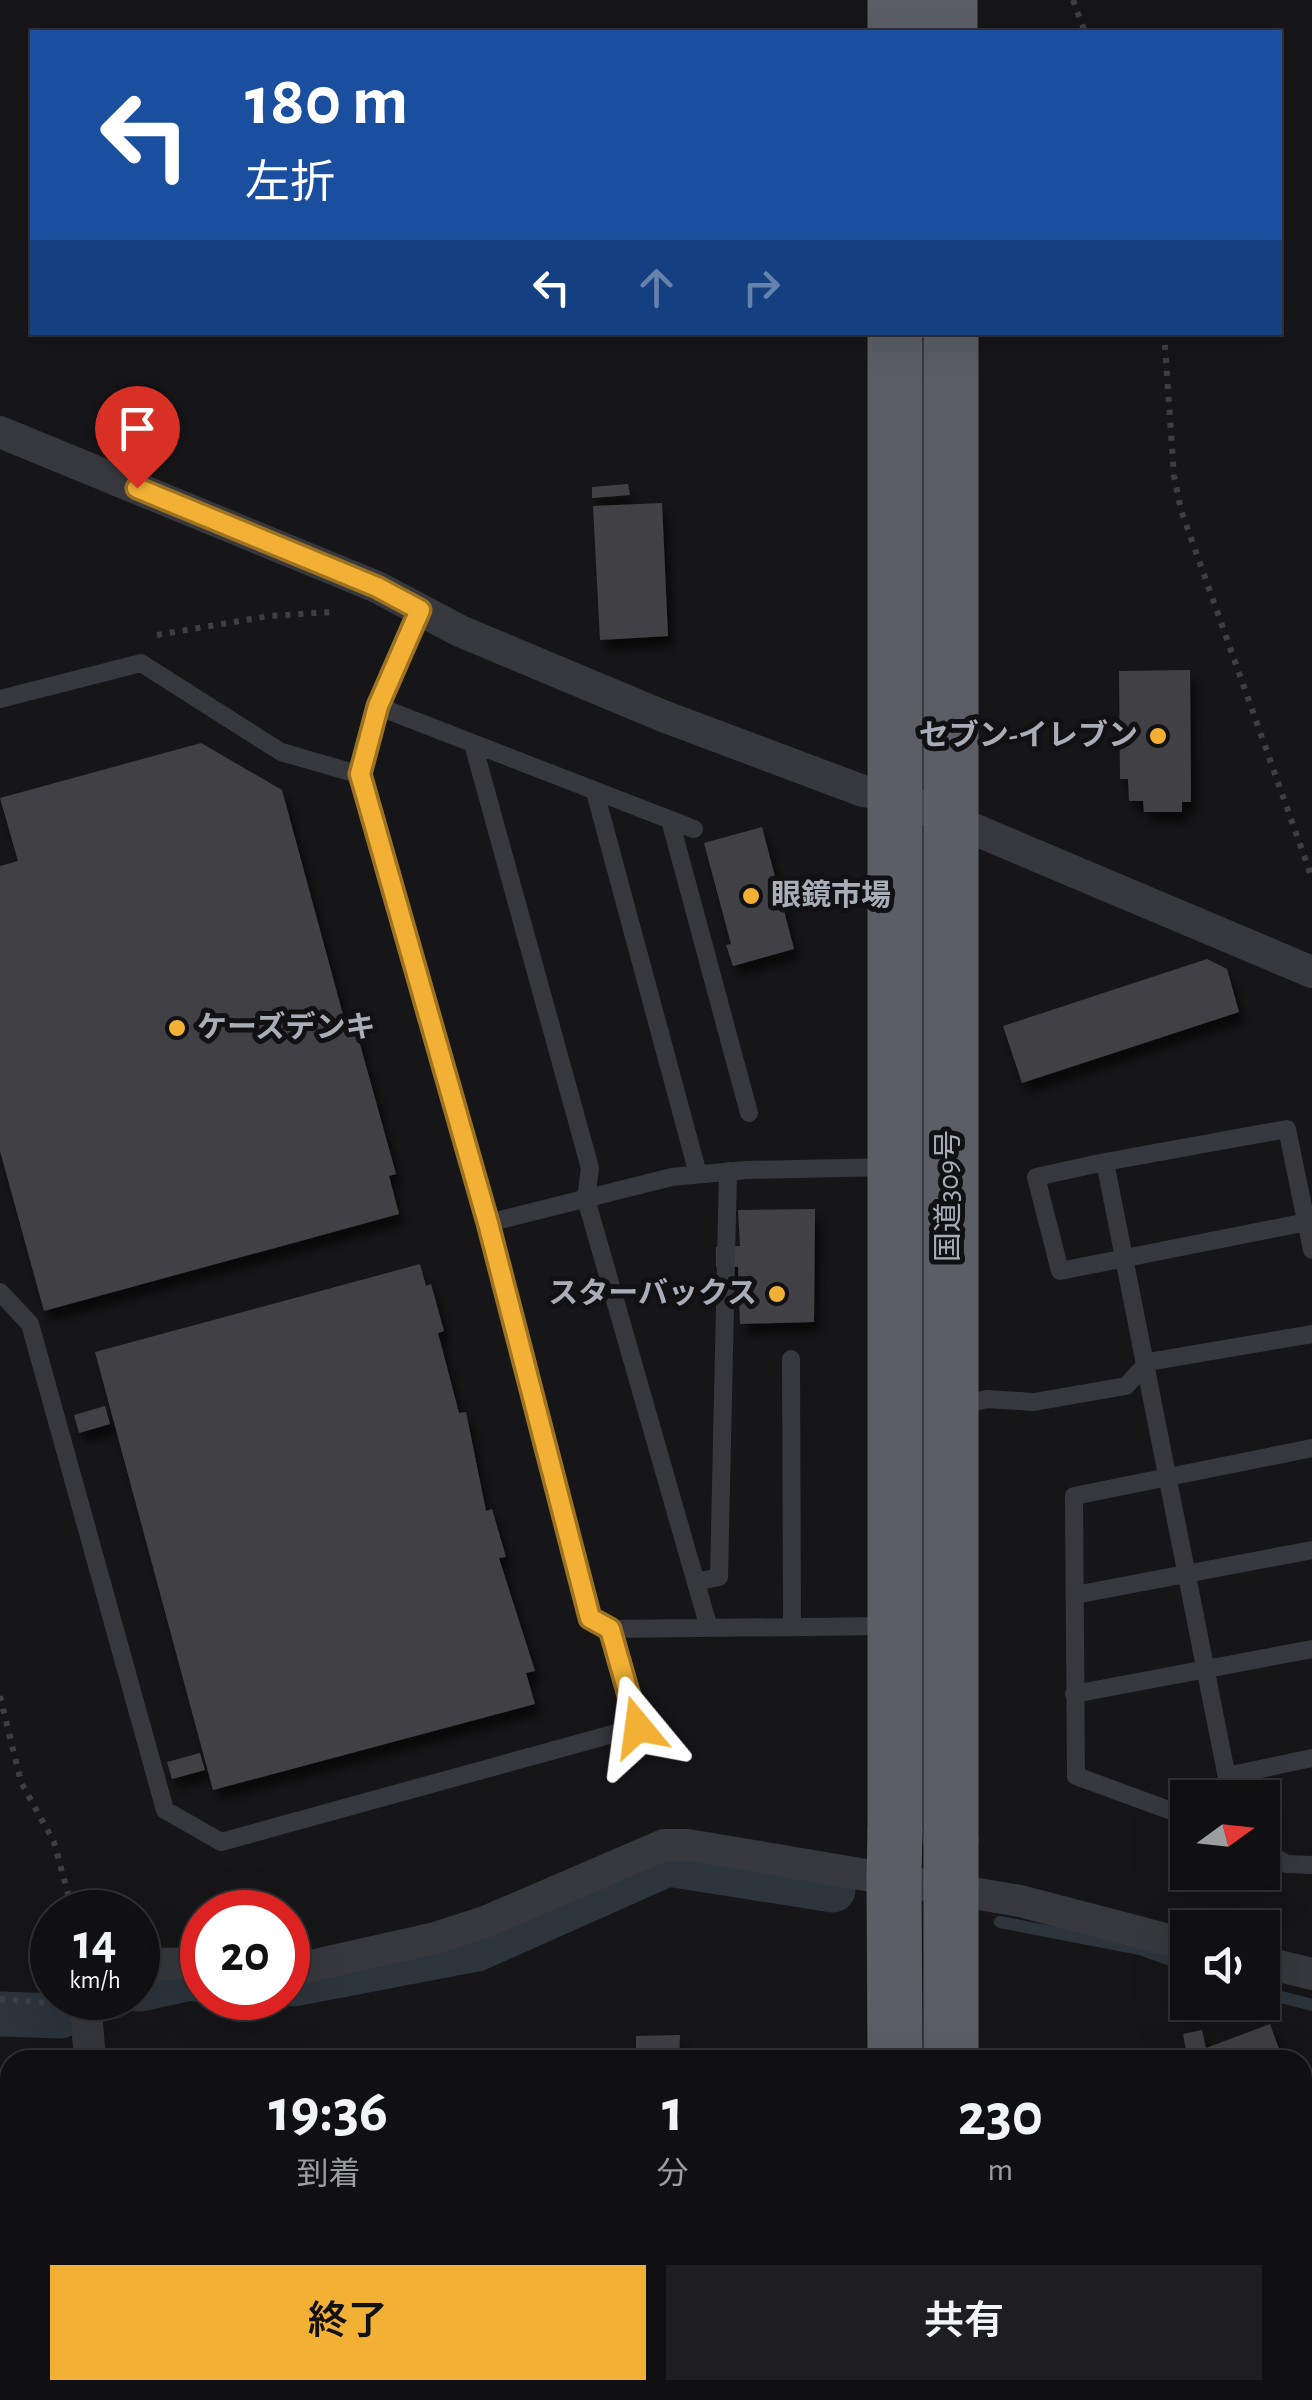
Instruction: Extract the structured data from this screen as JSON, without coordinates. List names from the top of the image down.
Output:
{
  "streets": {
    "highway": ["国道309号"]
  },
  "places": [
    "セブン-イレブン",
    "眼鏡市場",
    "ケーズデンキ",
    "スターバックス"
  ],
  "north": "right",
  "page": {
    "turn": ["180 m", "左折"],
    "speed": "14 km/h",
    "limit": "20",
    "eta": [
      "19:36",
      "到着",
      "1",
      "分",
      "230",
      "m"
    ],
    "buttons": ["終了", "共有"]
  }
}
